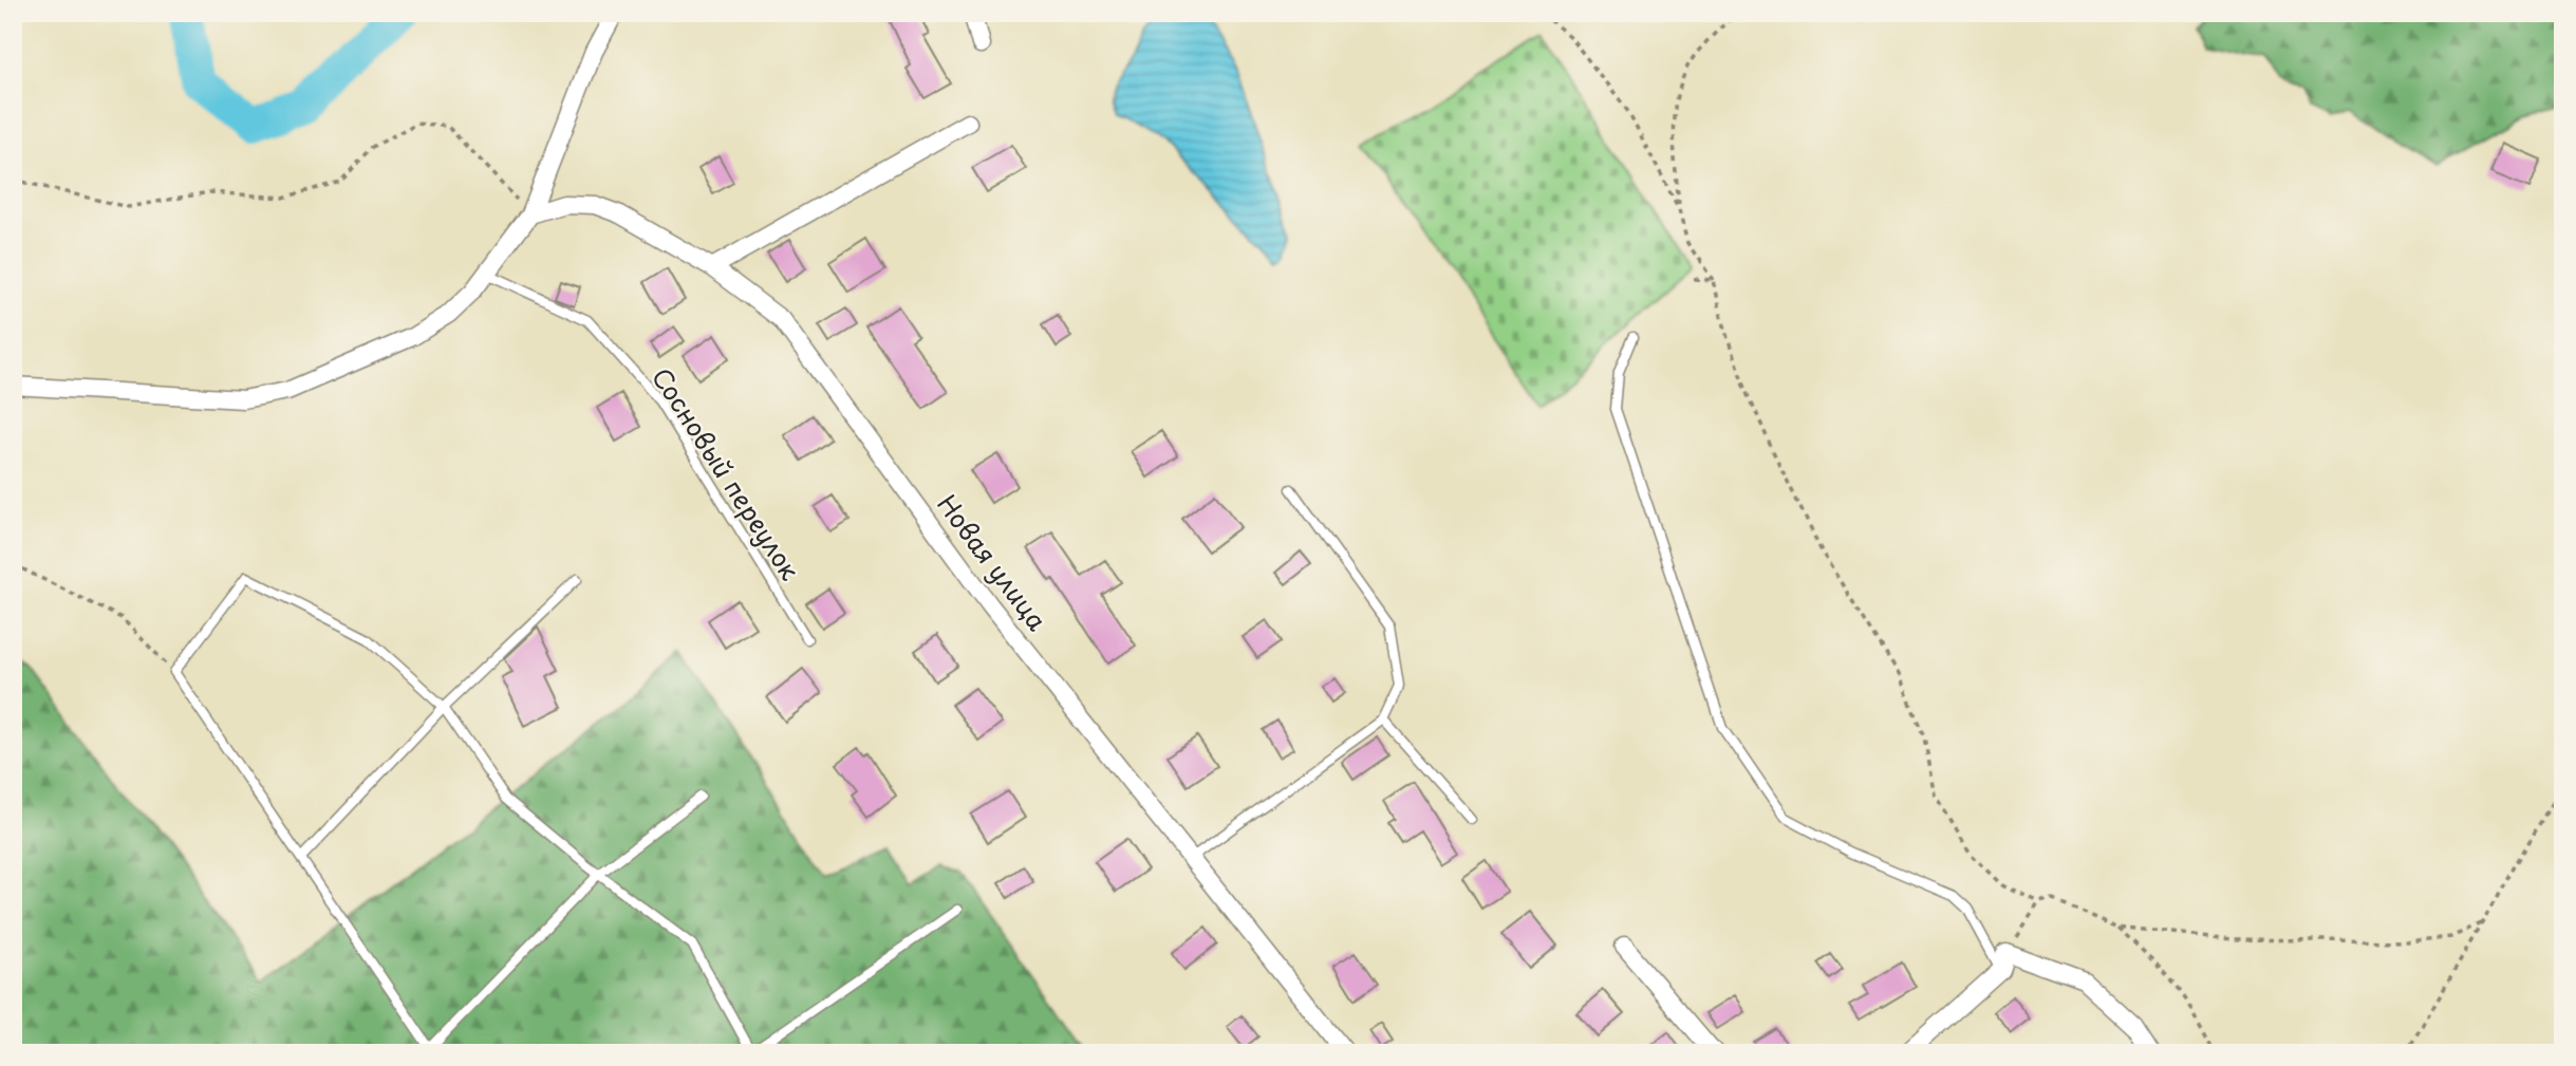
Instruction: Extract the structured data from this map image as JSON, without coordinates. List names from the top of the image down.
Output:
{
  "streets": {
    "street": ["Новая улица"],
    "lane": ["Сосновый переулок"]
  }
}
